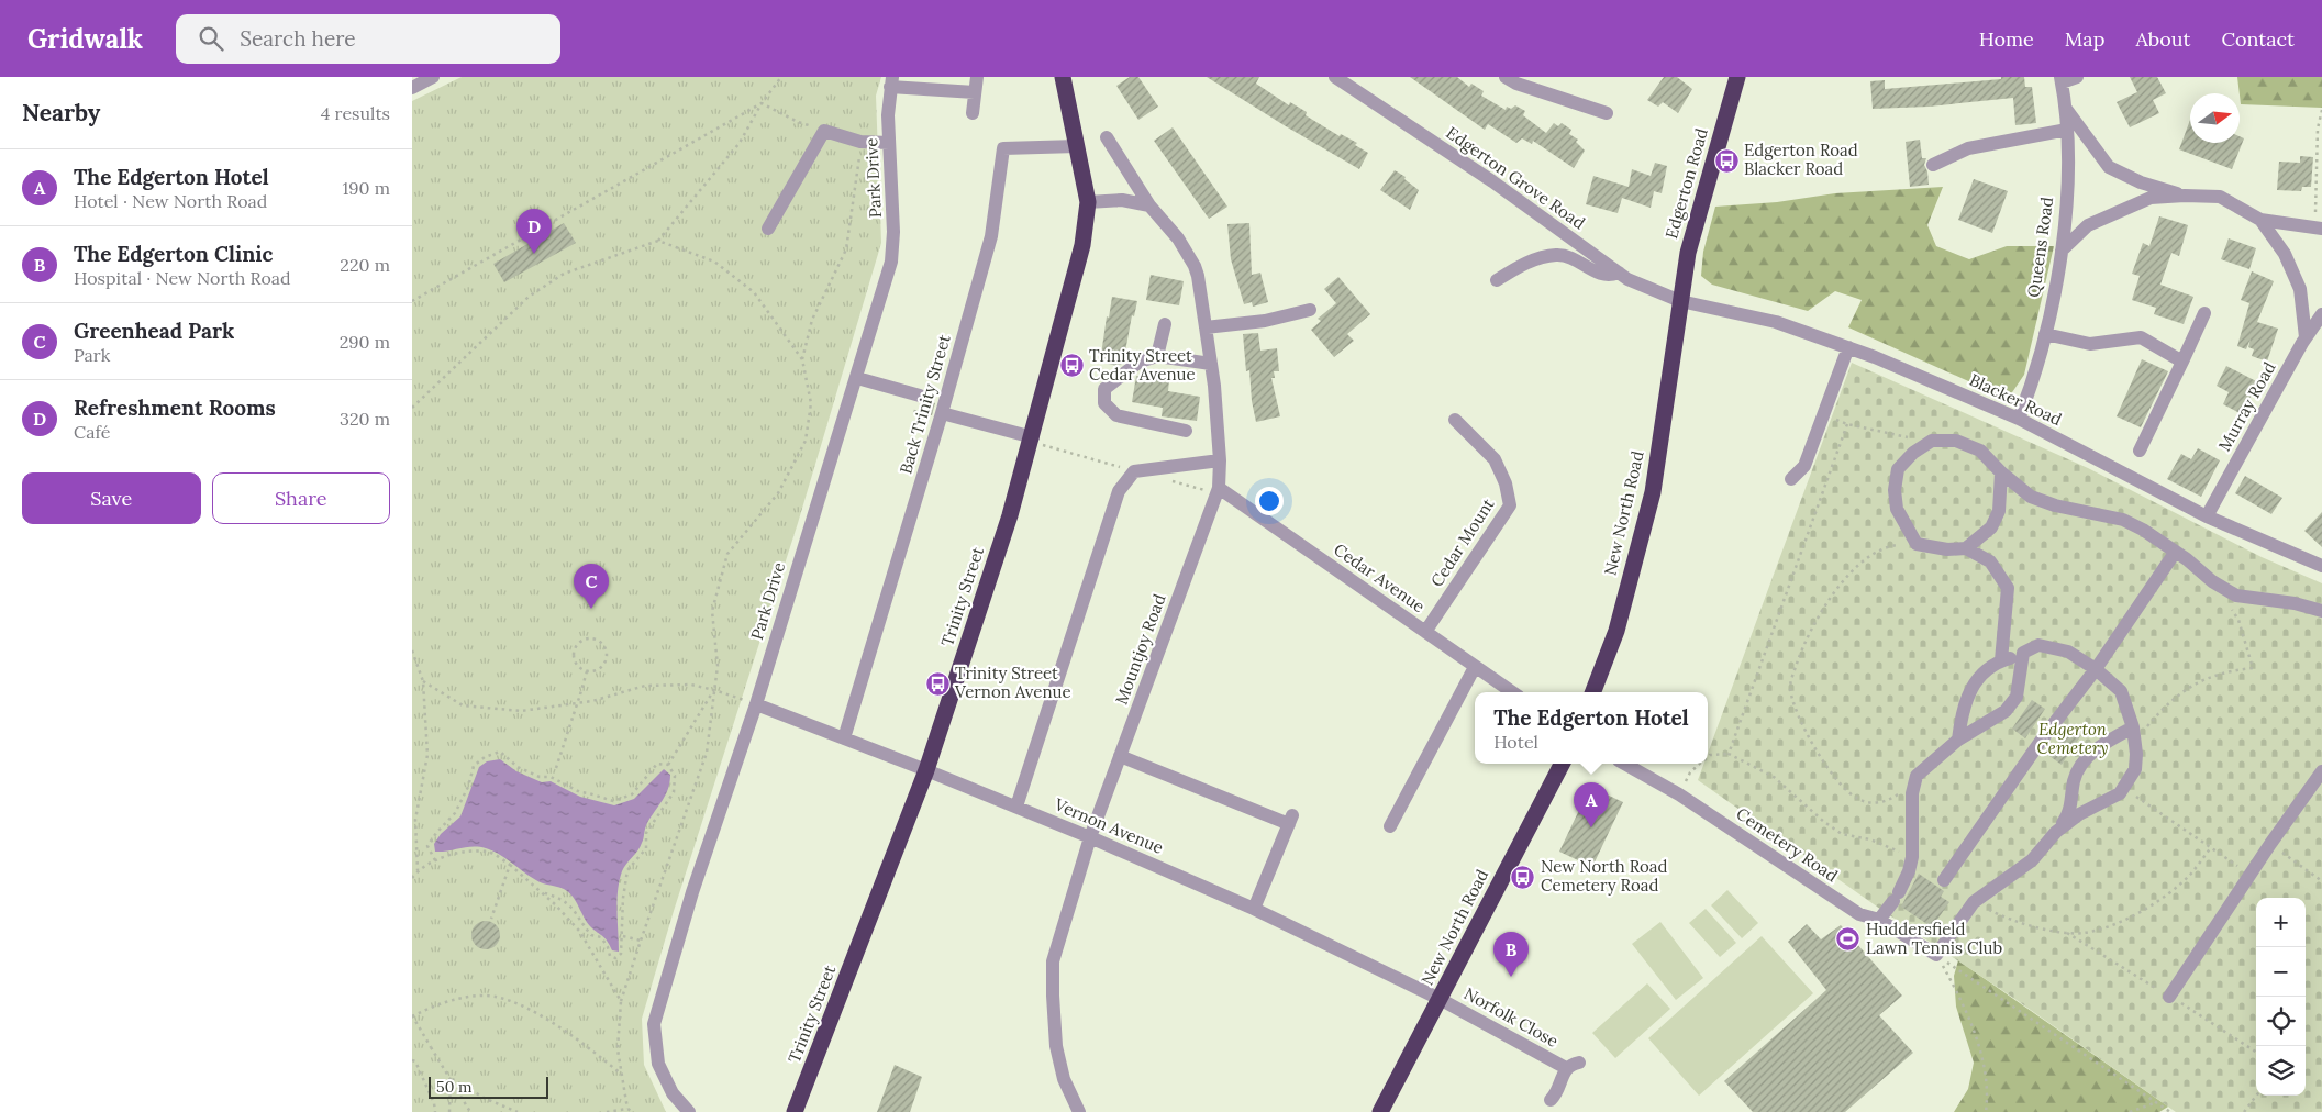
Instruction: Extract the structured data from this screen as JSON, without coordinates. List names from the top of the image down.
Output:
{
  "streets": {
    "highway": ["Edgerton Road", "New North Road", "Trinity Street"],
    "street": [
      "Park Drive",
      "Edgerton Grove Road",
      "Queens Road",
      "Blacker Road",
      "Back Trinity Street",
      "Murray Road",
      "Cedar Mount",
      "Cedar Avenue",
      "Mountjoy Road",
      "Vernon Avenue",
      "Cemetery Road",
      "Norfolk Close"
    ]
  },
  "crossings": [
    ["Park Drive", "Vernon Avenue"],
    ["Edgerton Grove Road", "Edgerton Road"],
    ["Edgerton Grove Road", "Blacker Road"],
    ["Edgerton Grove Road", "New North Road"],
    ["Edgerton Road", "Blacker Road"],
    ["Edgerton Road", "New North Road"],
    ["Queens Road", "Blacker Road"],
    ["Blacker Road", "Murray Road"],
    ["Blacker Road", "New North Road"],
    ["Back Trinity Street", "Trinity Street"],
    ["Back Trinity Street", "Vernon Avenue"],
    ["New North Road", "Vernon Avenue"],
    ["New North Road", "Norfolk Close"],
    ["Cedar Mount", "Cedar Avenue"],
    ["Cedar Avenue", "Mountjoy Road"],
    ["Trinity Street", "Vernon Avenue"],
    ["Mountjoy Road", "Vernon Avenue"],
    ["Vernon Avenue", "Norfolk Close"]
  ],
  "parks": ["Edgerton Cemetery"],
  "places": {
    "bus stop": [
      "Edgerton Road Blacker Road",
      "Trinity Street Cedar Avenue",
      "Trinity Street Vernon Avenue",
      "New North Road Cemetery Road"
    ],
    "sports": ["Huddersfield Lawn Tennis Club"]
  },
  "scale_bar": "50 m",
  "north": "right",
  "page": {
    "header": "Gridwalk",
    "search": "Search here",
    "nav": [
      "Home",
      "Map",
      "About",
      "Contact"
    ],
    "heading": ["Nearby", "4 results"],
    "list": [
      {
        "mark": "A",
        "name": "The Edgerton Hotel",
        "note": "Hotel · New North Road",
        "value": "190 m"
      },
      {
        "mark": "B",
        "name": "The Edgerton Clinic",
        "note": "Hospital · New North Road",
        "value": "220 m"
      },
      {
        "mark": "C",
        "name": "Greenhead Park",
        "note": "Park",
        "value": "290 m"
      },
      {
        "mark": "D",
        "name": "Refreshment Rooms",
        "note": "Café",
        "value": "320 m"
      }
    ],
    "pins": [
      "D",
      "C",
      "A",
      "B"
    ],
    "buttons": ["Save", "Share"],
    "popup": ["The Edgerton Hotel", "Hotel"],
    "map_buttons": ["+", "−"],
    "scale": "50 m"
  }
}
